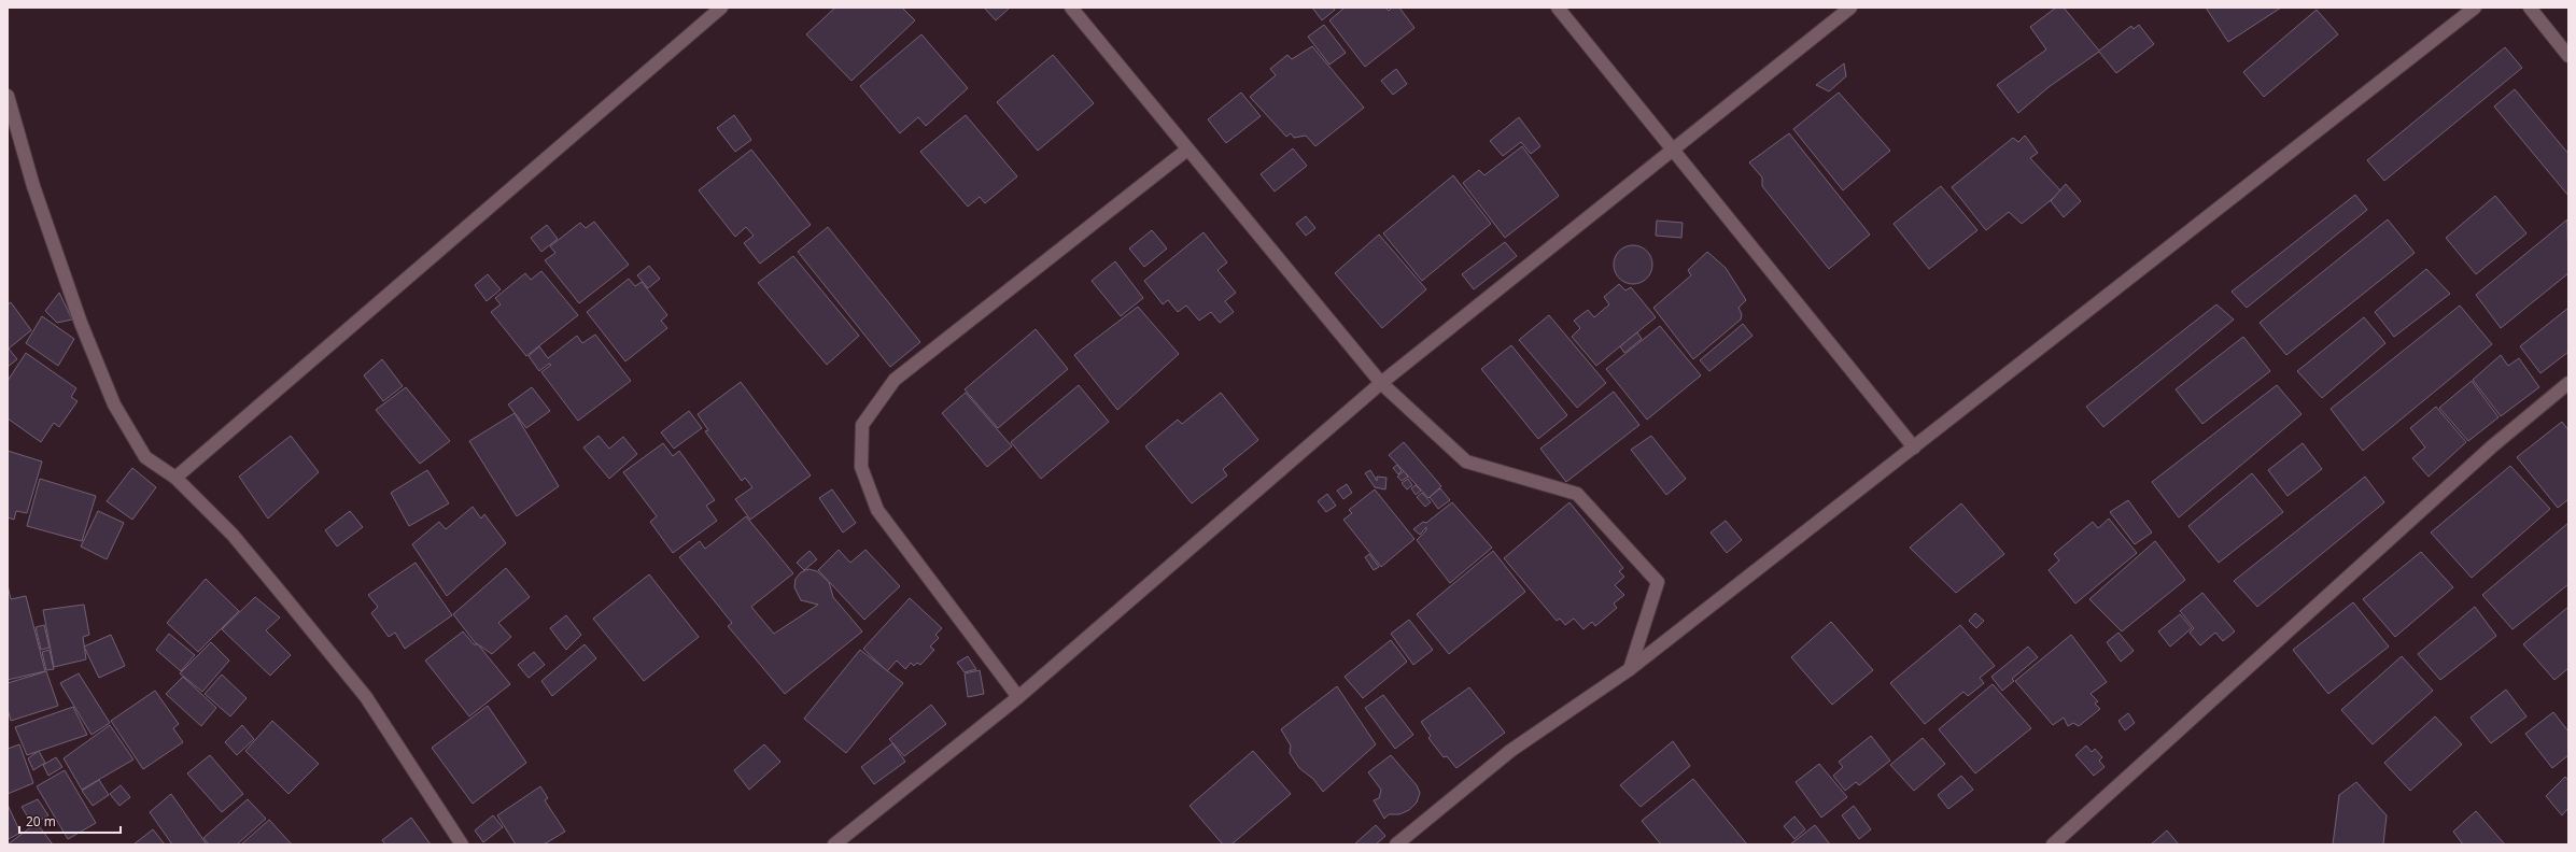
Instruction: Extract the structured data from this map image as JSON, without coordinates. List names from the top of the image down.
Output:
{
  "scale_bar": "20 m"
}
